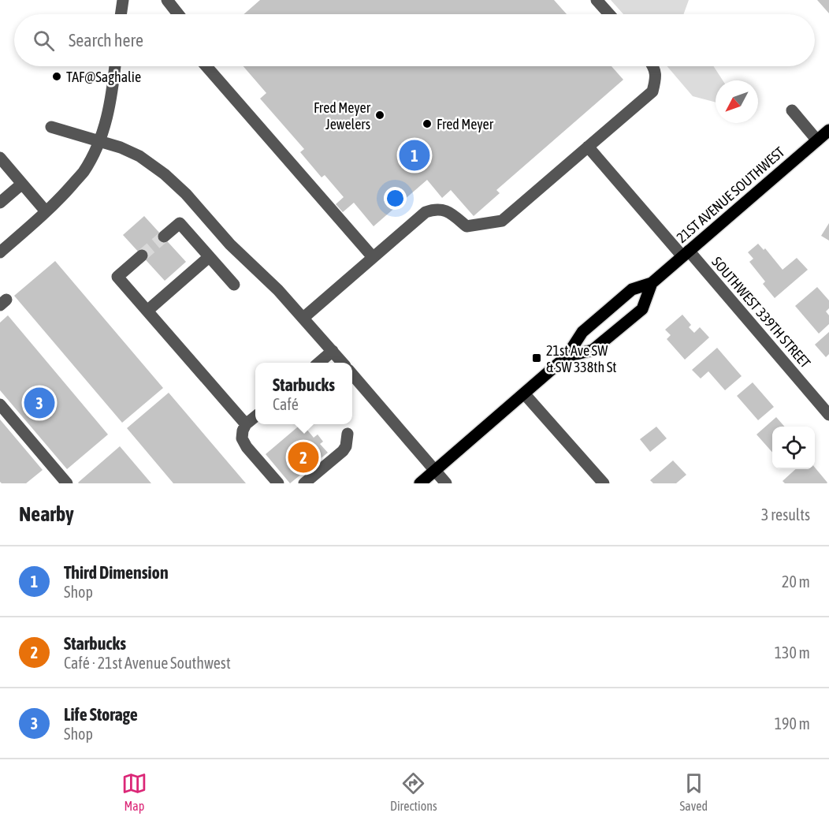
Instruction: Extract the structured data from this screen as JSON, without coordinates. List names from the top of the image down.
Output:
{
  "streets": {
    "main road": ["21ST AVENUE SOUTHWEST"],
    "street": ["SOUTHWEST 339TH STREET"]
  },
  "crossings": [
    ["21ST AVENUE SOUTHWEST", "SOUTHWEST 339TH STREET"]
  ],
  "places": {
    "other": ["TAF@Saghalie", "Fred Meyer Jewelers", "Fred Meyer"],
    "transit": ["21st Ave SW & SW 338th St"]
  },
  "north": "bottom left",
  "page": {
    "search": "Search here",
    "pins": ["1", "3", "2"],
    "popup": ["Starbucks", "Café"],
    "heading": ["Nearby", "3 results"],
    "list": [
      {
        "mark": "1",
        "name": "Third Dimension",
        "note": "Shop",
        "value": "20 m"
      },
      {
        "mark": "2",
        "name": "Starbucks",
        "note": "Café · 21st Avenue Southwest",
        "value": "130 m"
      },
      {
        "mark": "3",
        "name": "Life Storage",
        "note": "Shop",
        "value": "190 m"
      }
    ],
    "nav": ["Map", "Directions", "Saved"]
  }
}
